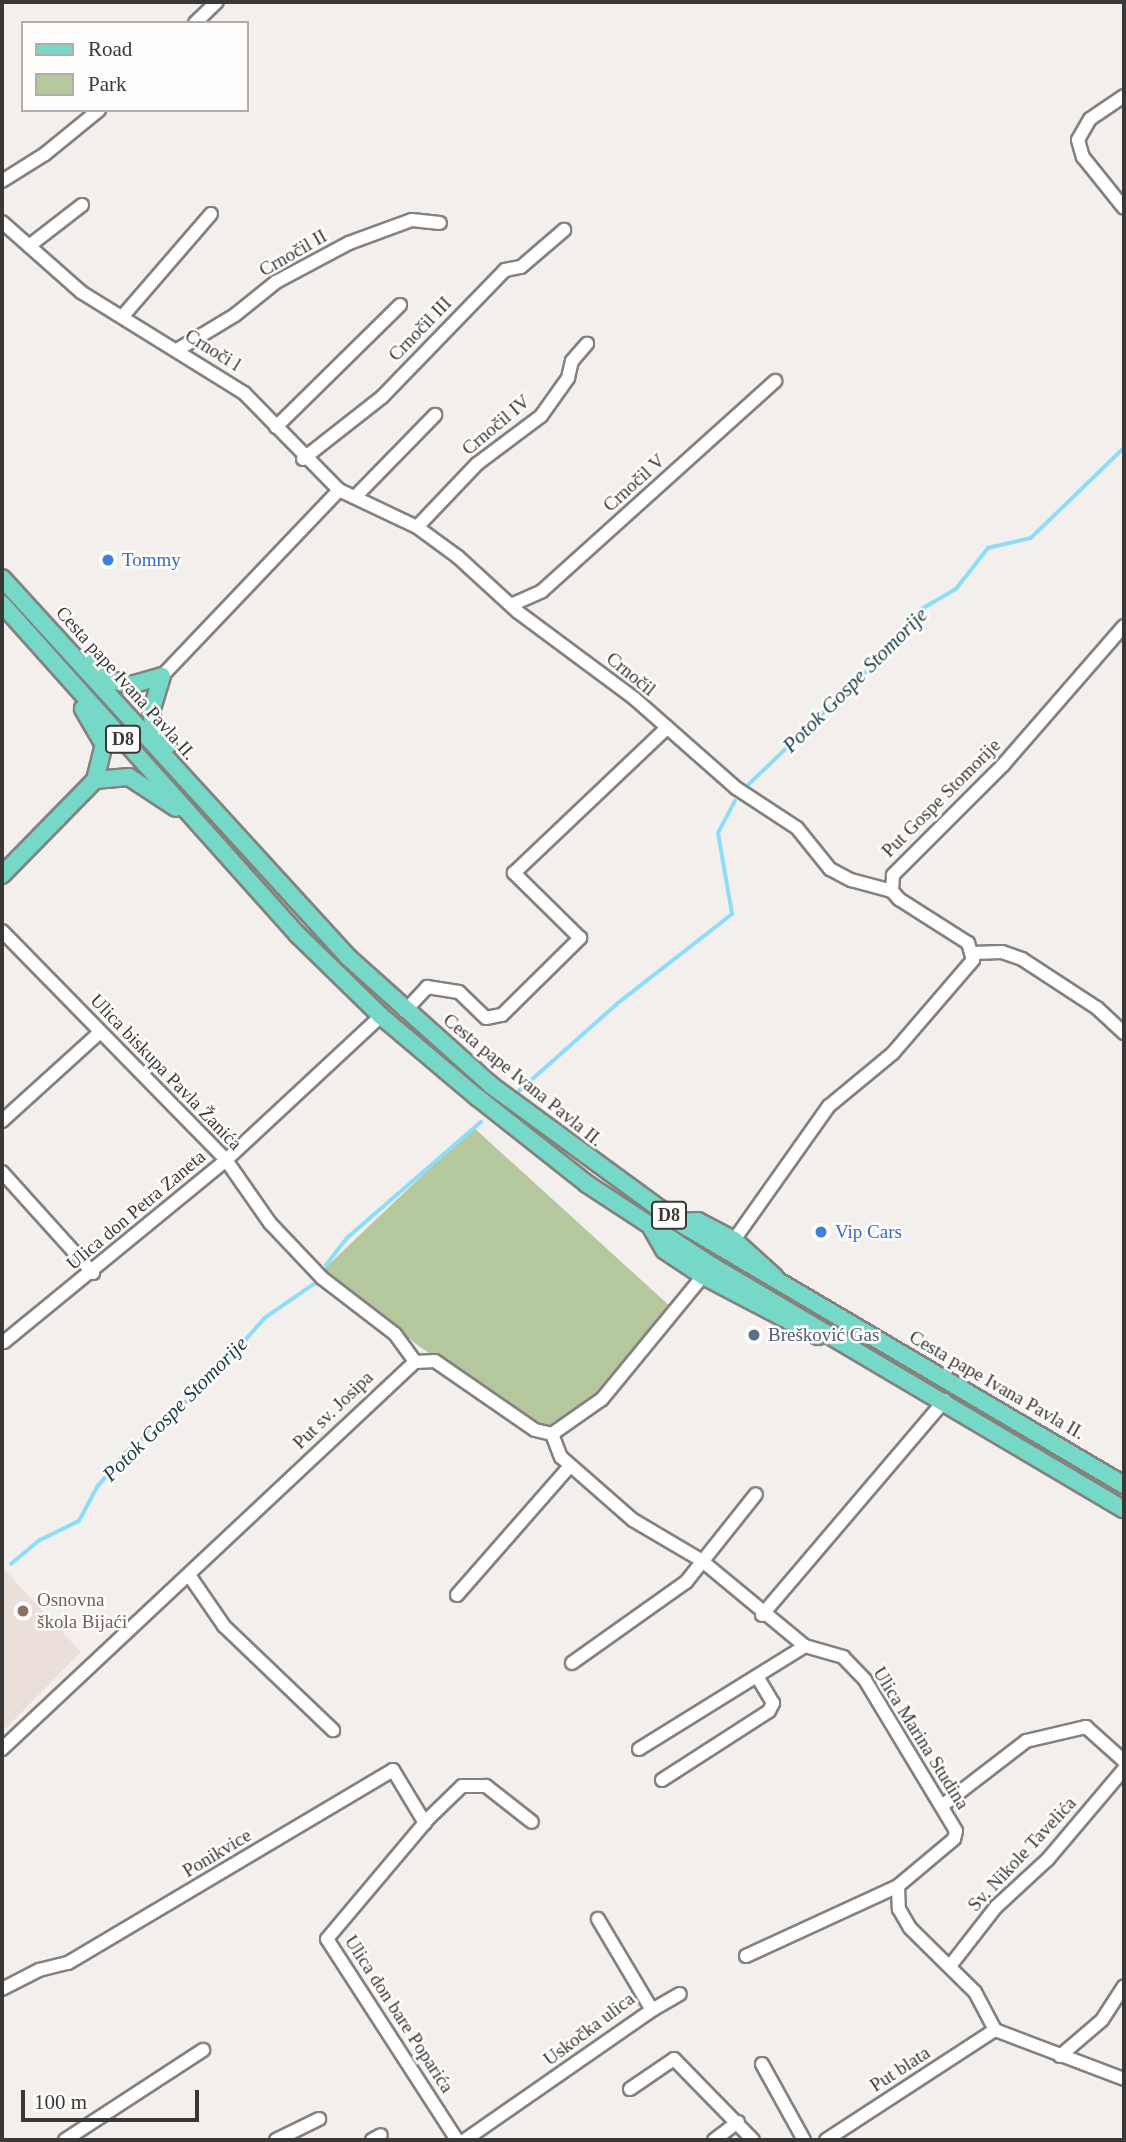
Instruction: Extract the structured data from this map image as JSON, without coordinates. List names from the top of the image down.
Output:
{
  "streets": {
    "main road": ["Cesta pape Ivana Pavla II.", "D8"],
    "street": [
      "Crnočil II",
      "Crnočil III",
      "Crnoči l",
      "Crnočil IV",
      "Crnočil V",
      "Crnočil",
      "Put Gospe Stomorije",
      "Ulica biskupa Pavla Žanića",
      "Ulica don Petra Zaneta",
      "Put sv. Josipa",
      "Ulica Marina Studina",
      "Ponikvice",
      "Sv. Nikole Tavelića",
      "Ulica don bare Poparića",
      "Uskočka ulica",
      "Put blata"
    ]
  },
  "crossings": [
    ["Crnočil II", "Crnoči l"],
    ["Crnočil III", "Crnoči l"],
    ["Crnoči l", "Crnočil"],
    ["Crnočil IV", "Crnočil"],
    ["Crnočil V", "Crnočil"],
    ["Crnočil", "Put Gospe Stomorije"],
    ["Cesta pape Ivana Pavla II.", "Ulica don Petra Zaneta"],
    ["Ulica biskupa Pavla Žanića", "Ulica don Petra Zaneta"],
    ["Ulica biskupa Pavla Žanića", "Put sv. Josipa"],
    ["Ponikvice", "Ulica don bare Poparića"]
  ],
  "water": ["Potok Gospe Stomorije"],
  "places": [
    "Tommy",
    "Vip Cars",
    "Brešković Gas",
    "Osnovna škola Bijaći"
  ],
  "legend": ["Road", "Park"],
  "scale_bar": "100 m"
}
